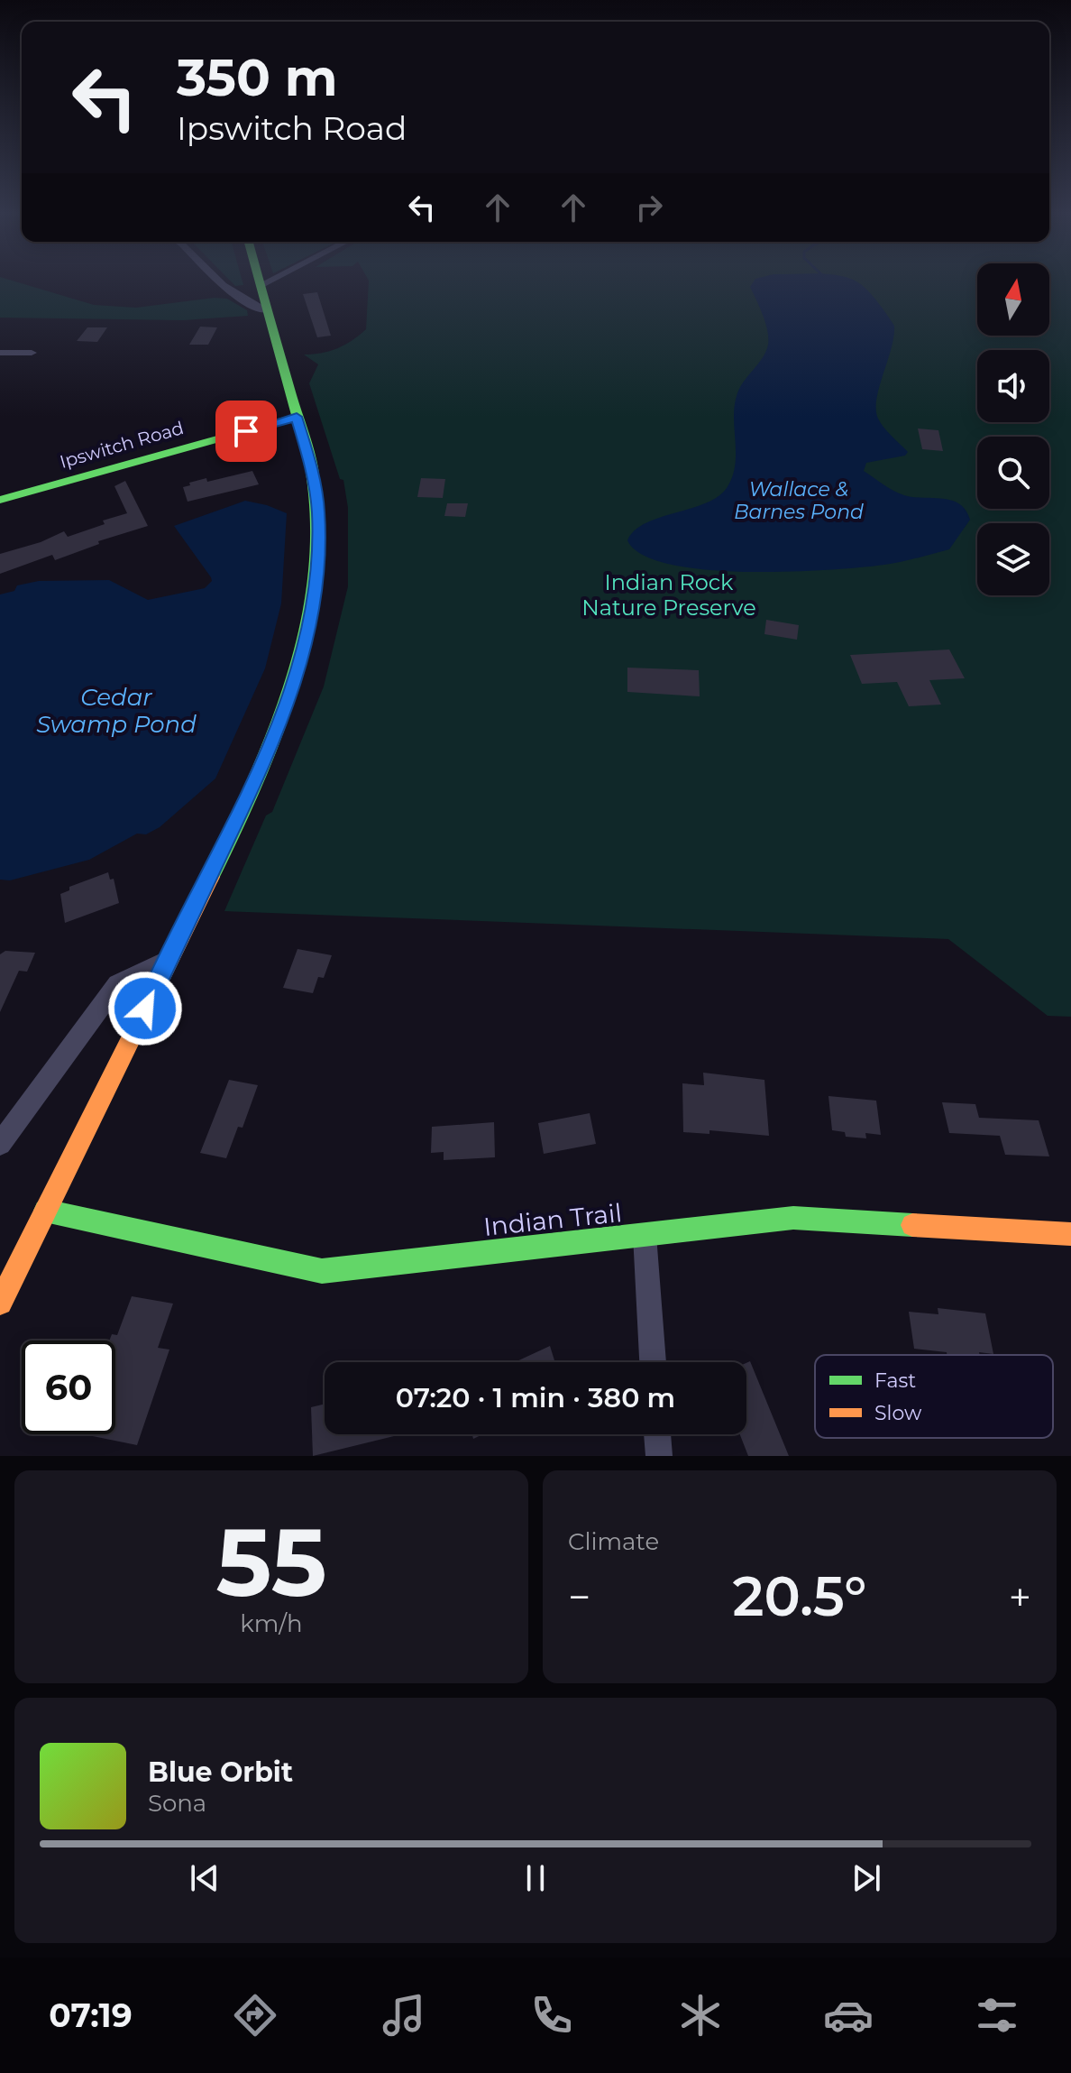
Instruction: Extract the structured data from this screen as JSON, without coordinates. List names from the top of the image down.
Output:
{
  "streets": {
    "main road": ["Ipswitch Road", "Indian Trail"]
  },
  "water": ["Wallace & Barnes Pond", "Cedar Swamp Pond"],
  "parks": ["Indian Rock Nature Preserve"],
  "legend": ["Fast", "Slow"],
  "north": "top",
  "page": {
    "turn": ["350 m", "Ipswitch Road"],
    "limit": "60",
    "trip": "07:20 · 1 min · 380 m",
    "tile": [
      ["55", "km/h"],
      "Climate"
    ],
    "heat": ["−", "20.5°", "+"],
    "song": ["Blue Orbit", "Sona"],
    "tabs": "07:19"
  }
}
